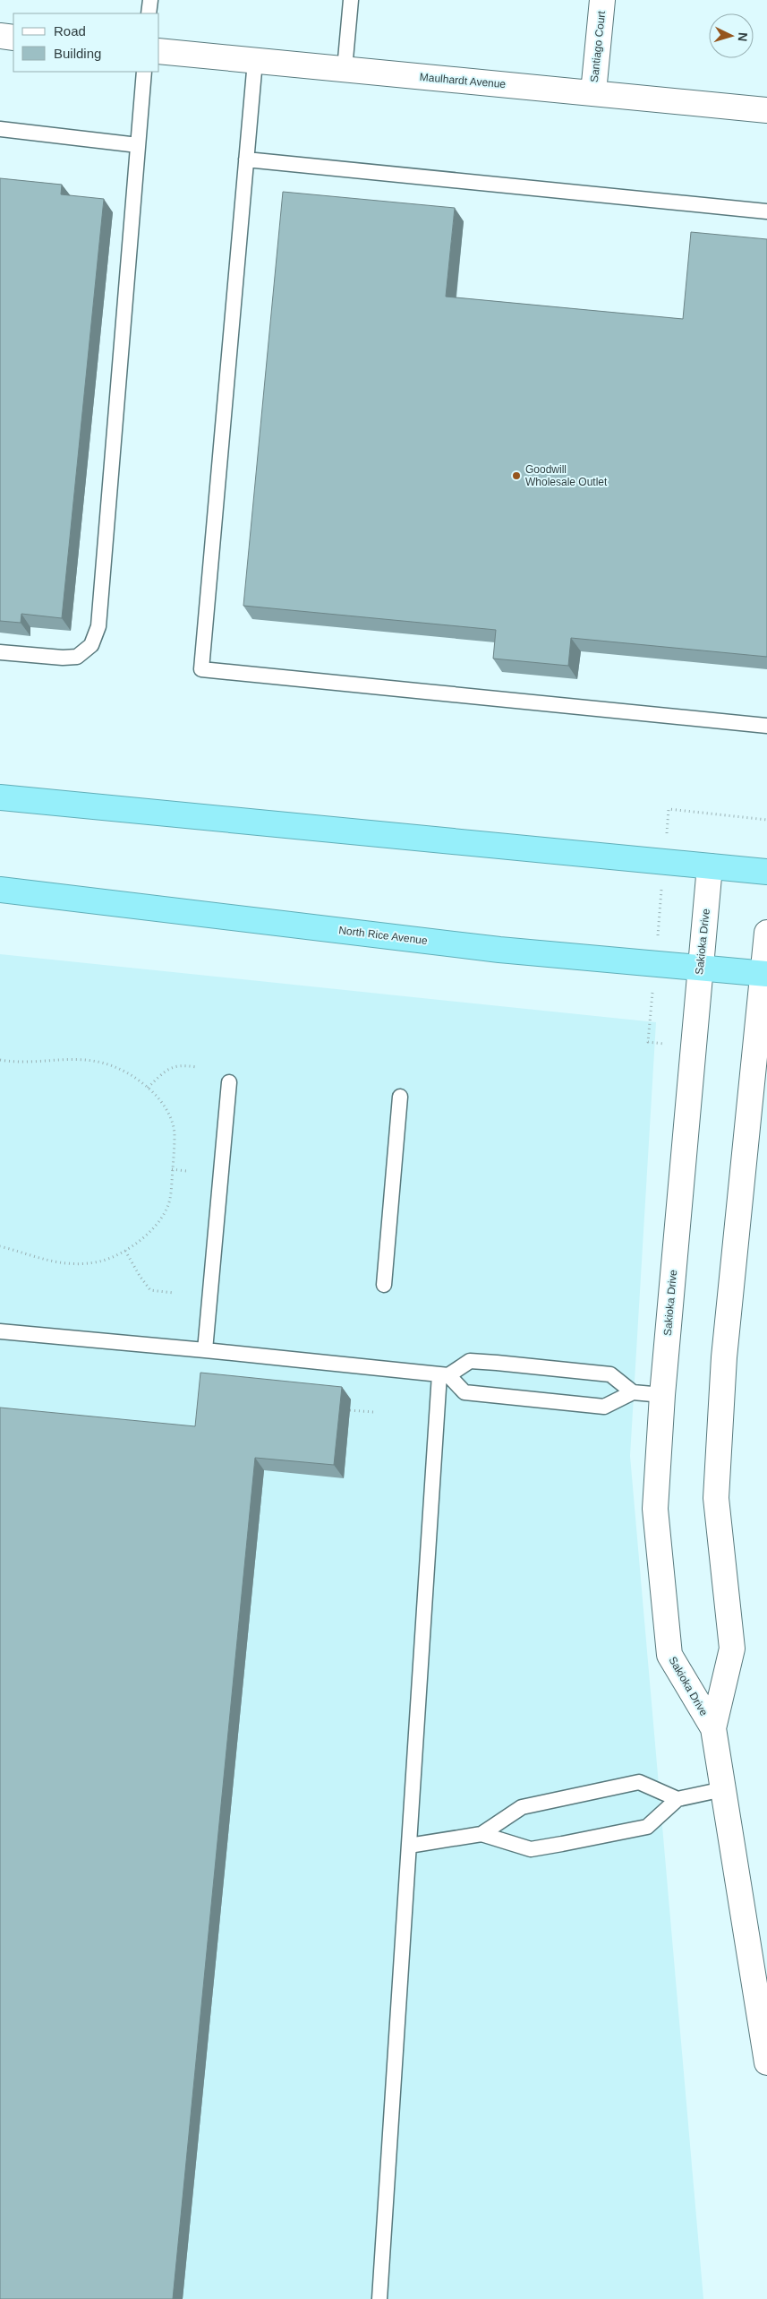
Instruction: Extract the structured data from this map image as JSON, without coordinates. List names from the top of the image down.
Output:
{
  "streets": {
    "highway": ["North Rice Avenue"],
    "street": ["Santiago Court", "Maulhardt Avenue", "Sakioka Drive"]
  },
  "crossings": [
    ["Santiago Court", "Maulhardt Avenue"],
    ["North Rice Avenue", "Sakioka Drive"]
  ],
  "places": ["Goodwill Wholesale Outlet"],
  "legend": ["Road", "Building"],
  "north": "right"
}
